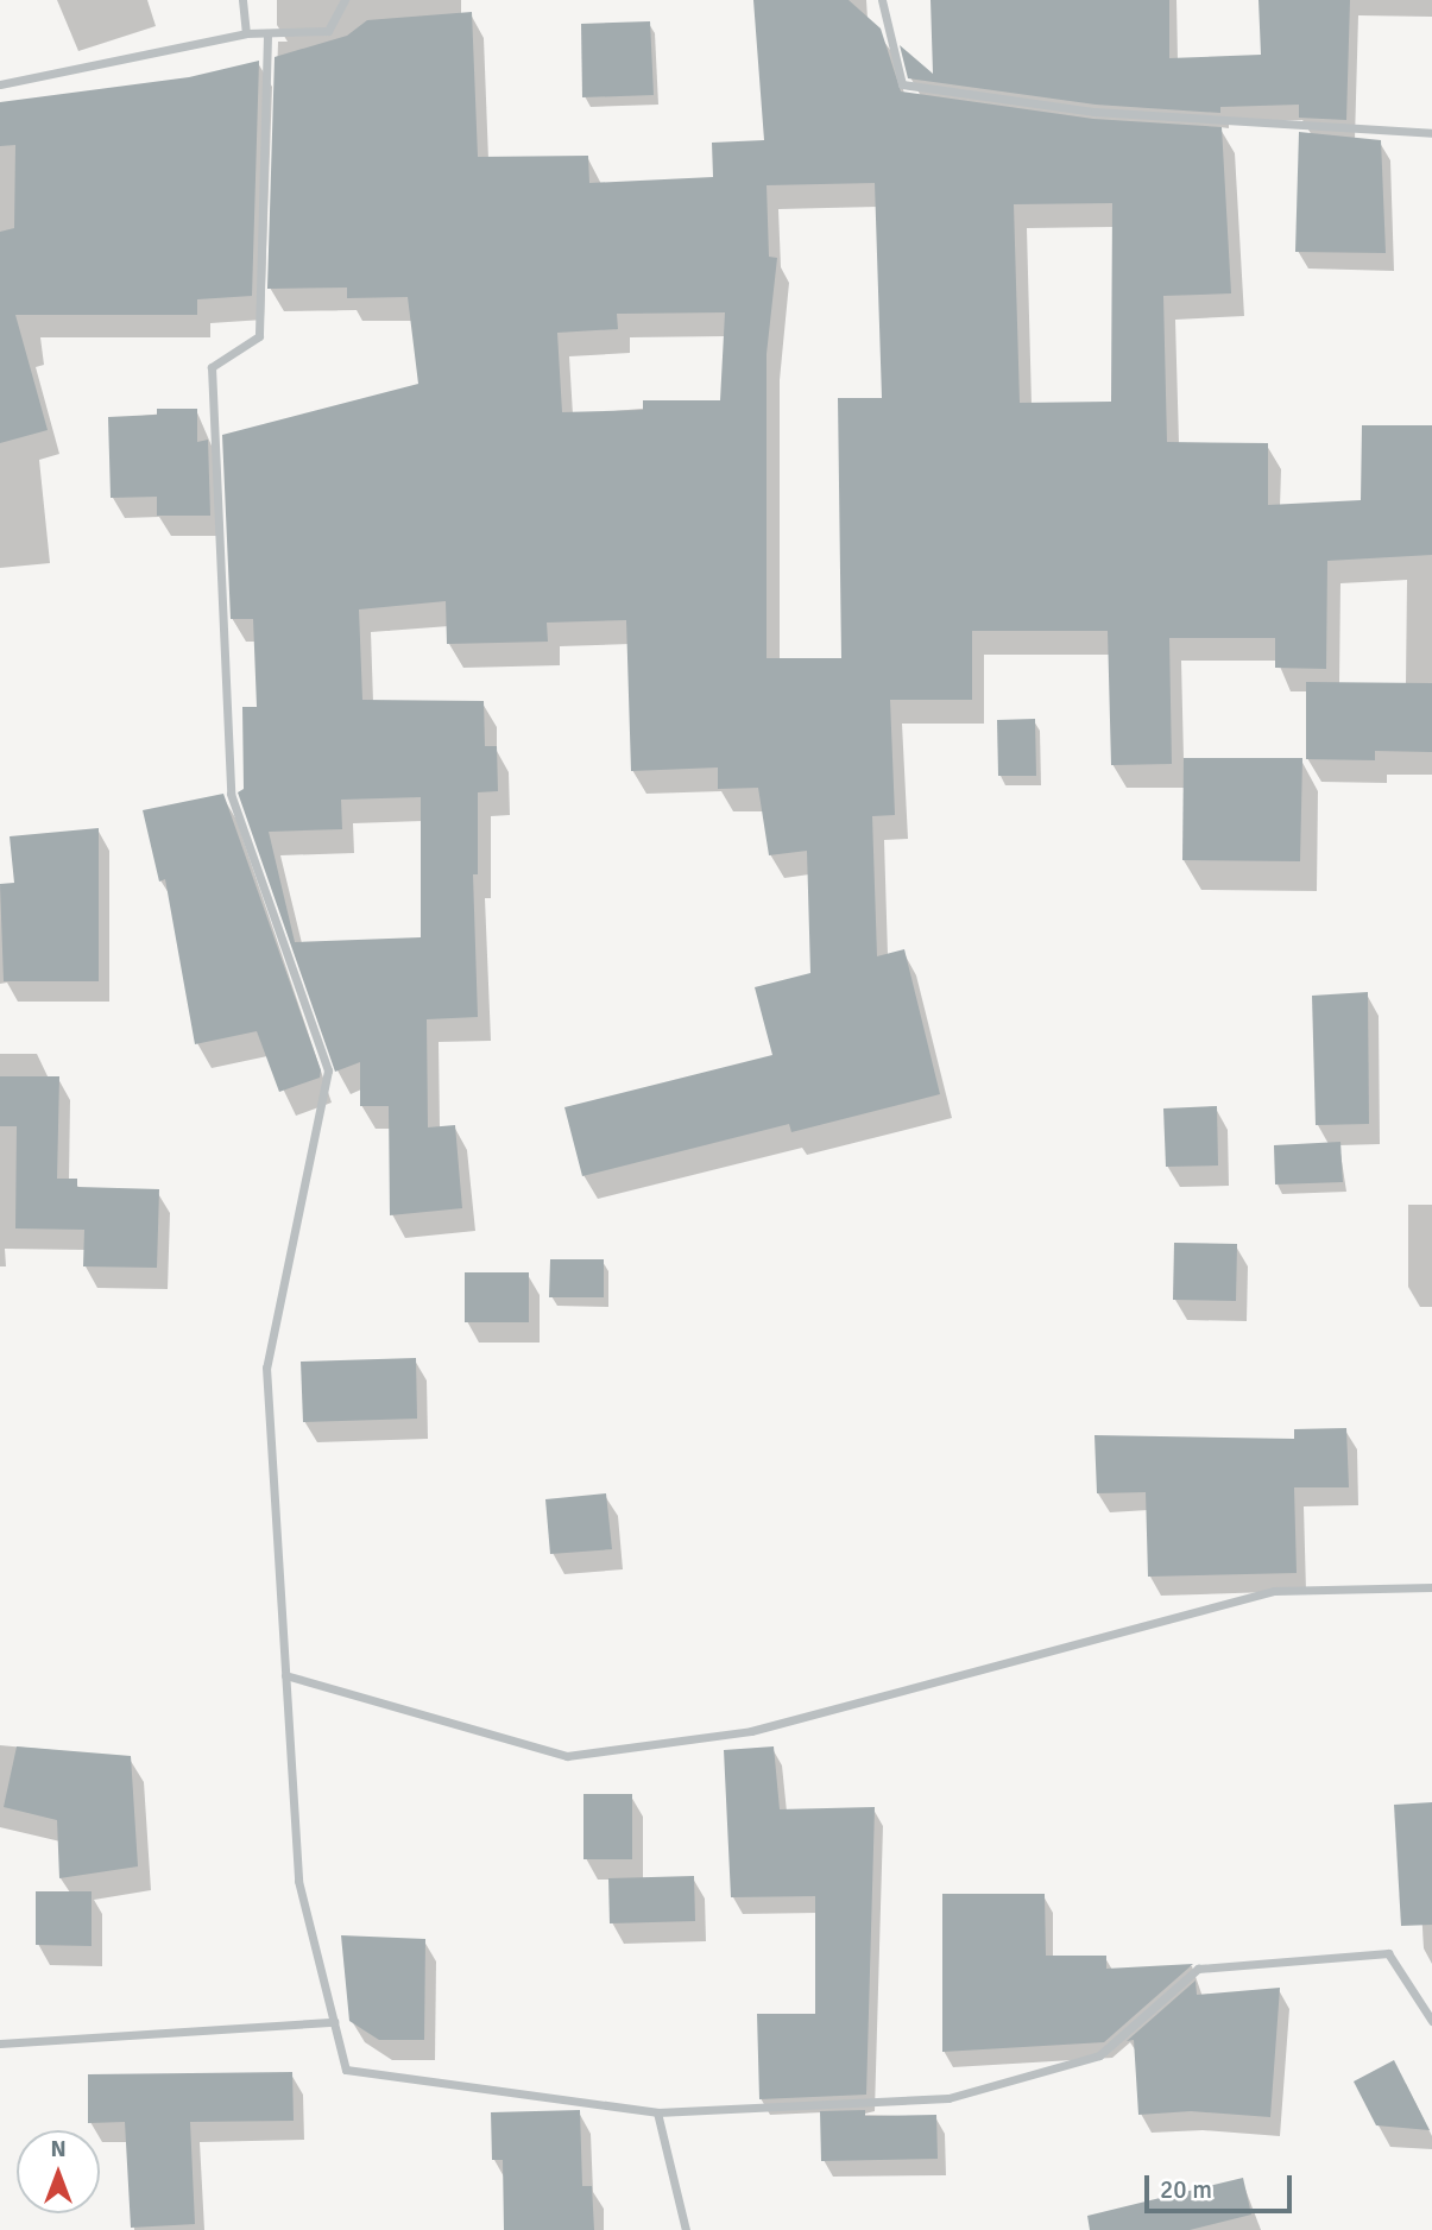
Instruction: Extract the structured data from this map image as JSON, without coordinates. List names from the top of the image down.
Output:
{
  "scale_bar": "20 m",
  "north": "top"
}
